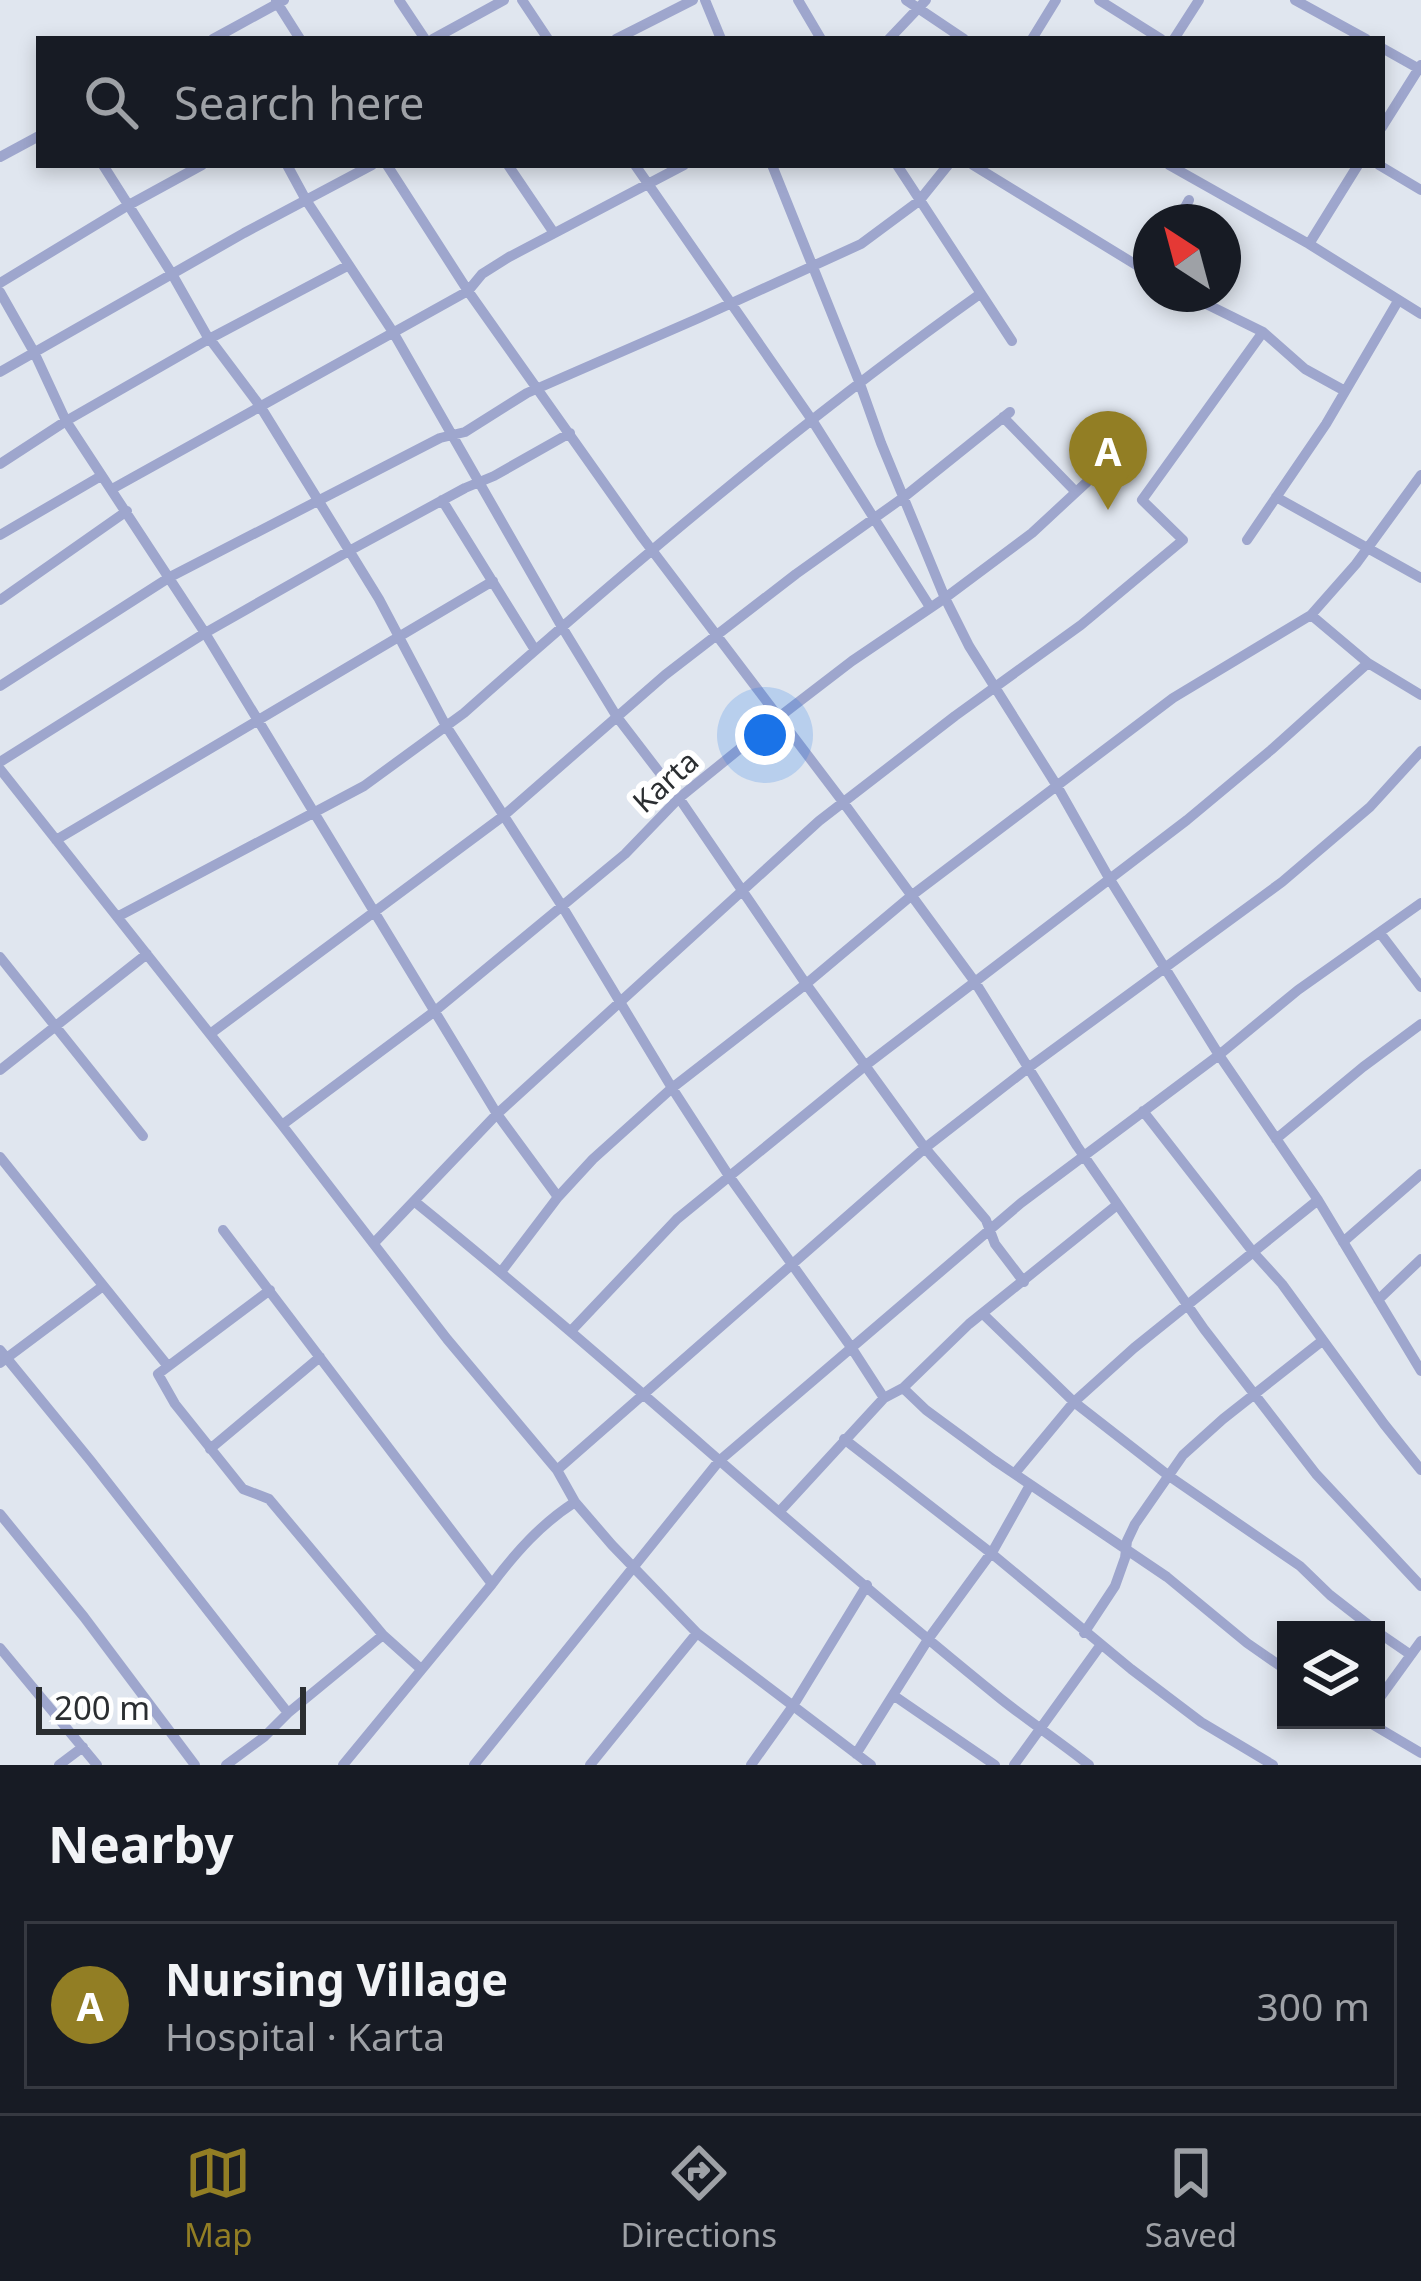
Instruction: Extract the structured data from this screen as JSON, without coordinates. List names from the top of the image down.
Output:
{
  "streets": {
    "street": ["Karta"]
  },
  "scale_bar": "200 m",
  "north": "top left",
  "page": {
    "search": "Search here",
    "pins": "A",
    "scale": "200 m",
    "heading": "Nearby",
    "list": [
      {
        "mark": "A",
        "name": "Nursing Village",
        "note": "Hospital · Karta",
        "value": "300 m"
      }
    ],
    "nav": ["Map", "Directions", "Saved"]
  }
}
